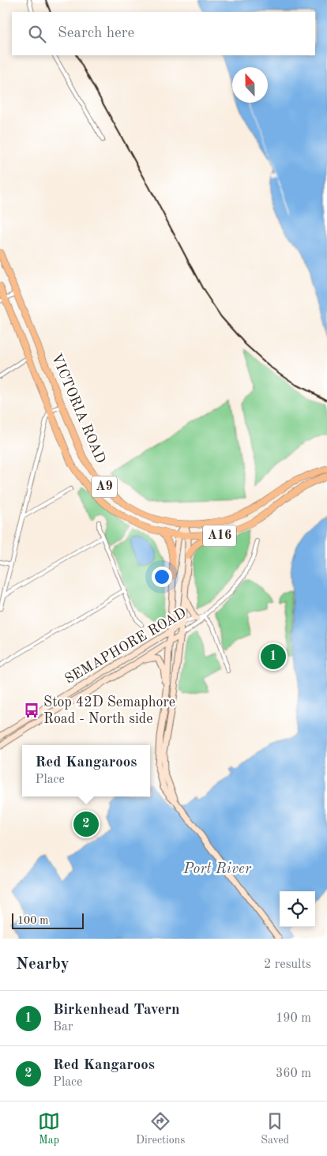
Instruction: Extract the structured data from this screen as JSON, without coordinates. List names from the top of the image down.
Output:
{
  "streets": {
    "highway": ["VICTORIA ROAD", "A9", "A16"],
    "main road": ["SEMAPHORE ROAD"]
  },
  "crossings": [
    ["VICTORIA ROAD", "A9"],
    ["VICTORIA ROAD", "A16"],
    ["A9", "A16"],
    ["A16", "SEMAPHORE ROAD"]
  ],
  "water": ["Port River"],
  "places": {
    "bus stop": ["Stop 42D Semaphore Road - North side"]
  },
  "scale_bar": "100 m",
  "north": "top",
  "page": {
    "search": "Search here",
    "pins": ["1", "2"],
    "popup": ["Red Kangaroos", "Place"],
    "scale": "100 m",
    "heading": ["Nearby", "2 results"],
    "list": [
      {
        "mark": "1",
        "name": "Birkenhead Tavern",
        "note": "Bar",
        "value": "190 m"
      },
      {
        "mark": "2",
        "name": "Red Kangaroos",
        "note": "Place",
        "value": "360 m"
      }
    ],
    "nav": ["Map", "Directions", "Saved"]
  }
}
